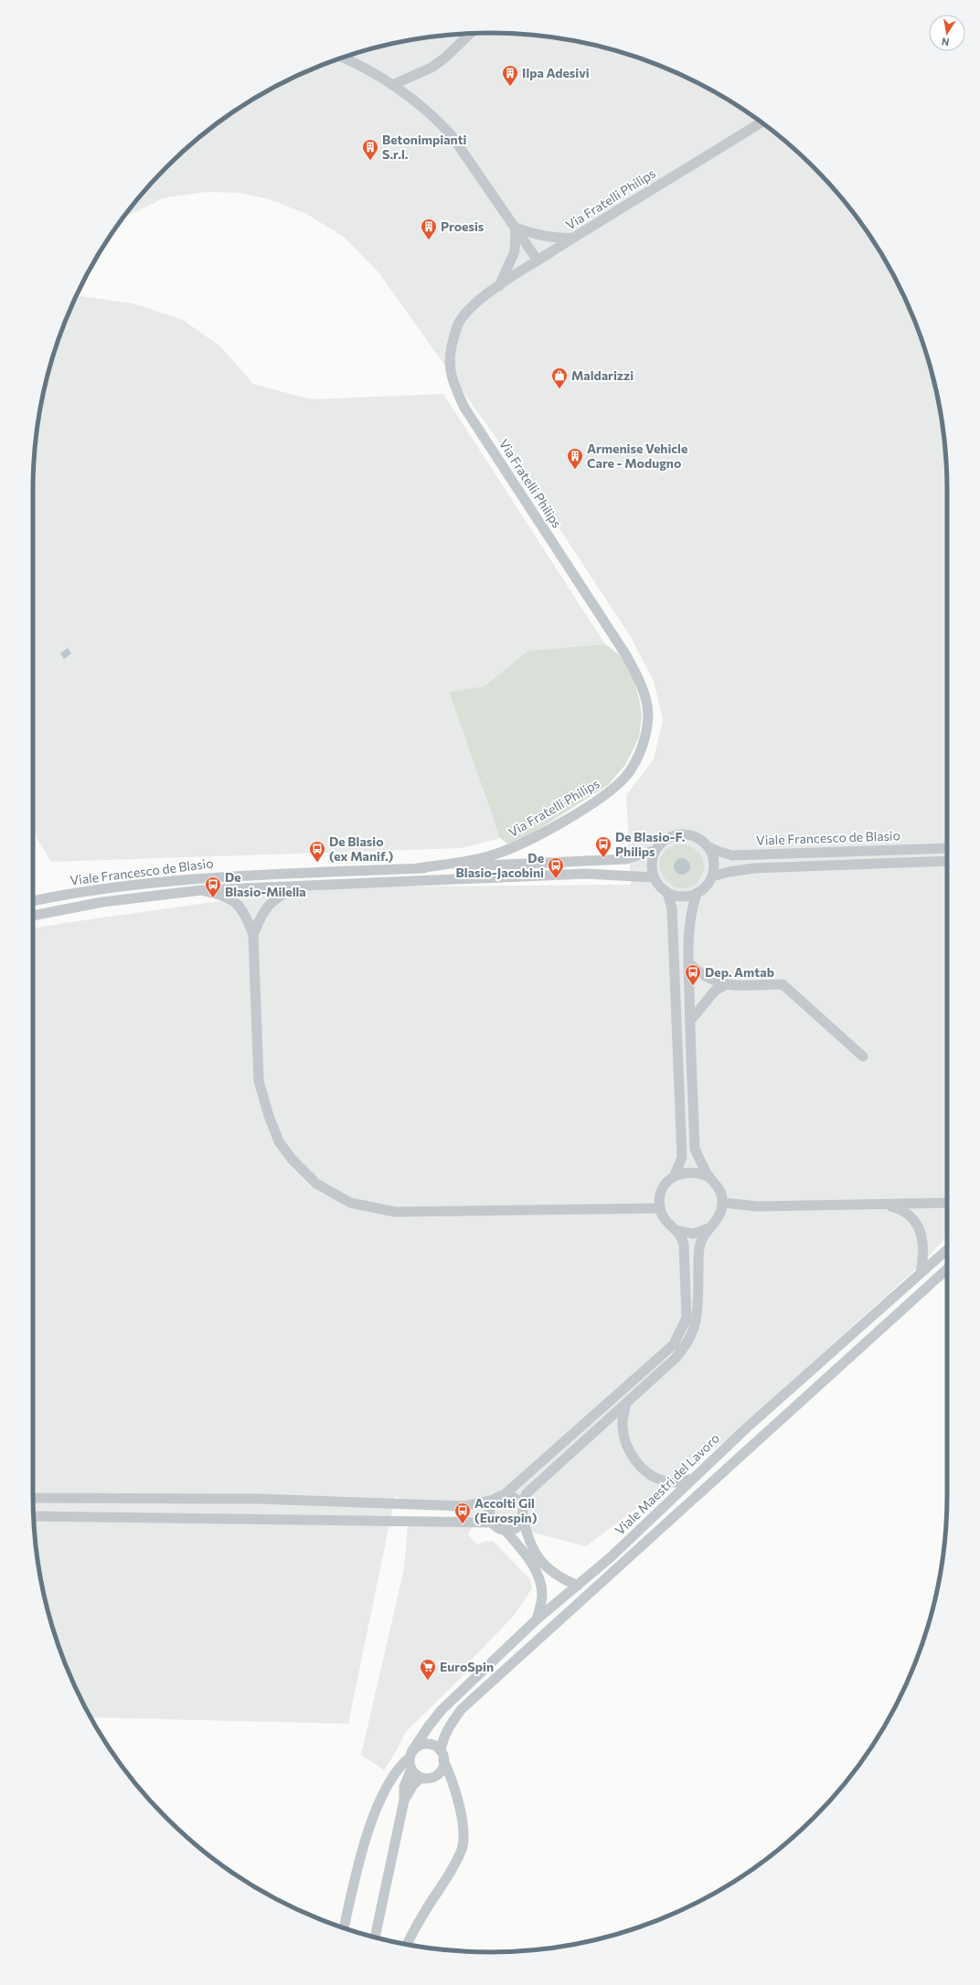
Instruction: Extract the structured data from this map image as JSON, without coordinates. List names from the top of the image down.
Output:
{
  "streets": {
    "street": ["Via Fratelli Philips", "Viale Francesco de Blasio", "Viale Maestri del Lavoro"]
  },
  "crossings": [
    ["Via Fratelli Philips", "Viale Francesco de Blasio"]
  ],
  "places": {
    "building": [
      "Ilpa Adesivi",
      "Betonimpianti S.r.l.",
      "Proesis",
      "Armenise Vehicle Care - Modugno"
    ],
    "shop": ["Maldarizzi"],
    "bus stop": [
      "De Blasio-F. Philips",
      "De Blasio (ex Manif.)",
      "De Blasio-Jacobini",
      "De Blasio-Milella",
      "Dep. Amtab",
      "Accolti Gil (Eurospin)"
    ],
    "supermarket": ["EuroSpin"]
  },
  "north": "bottom"
}
